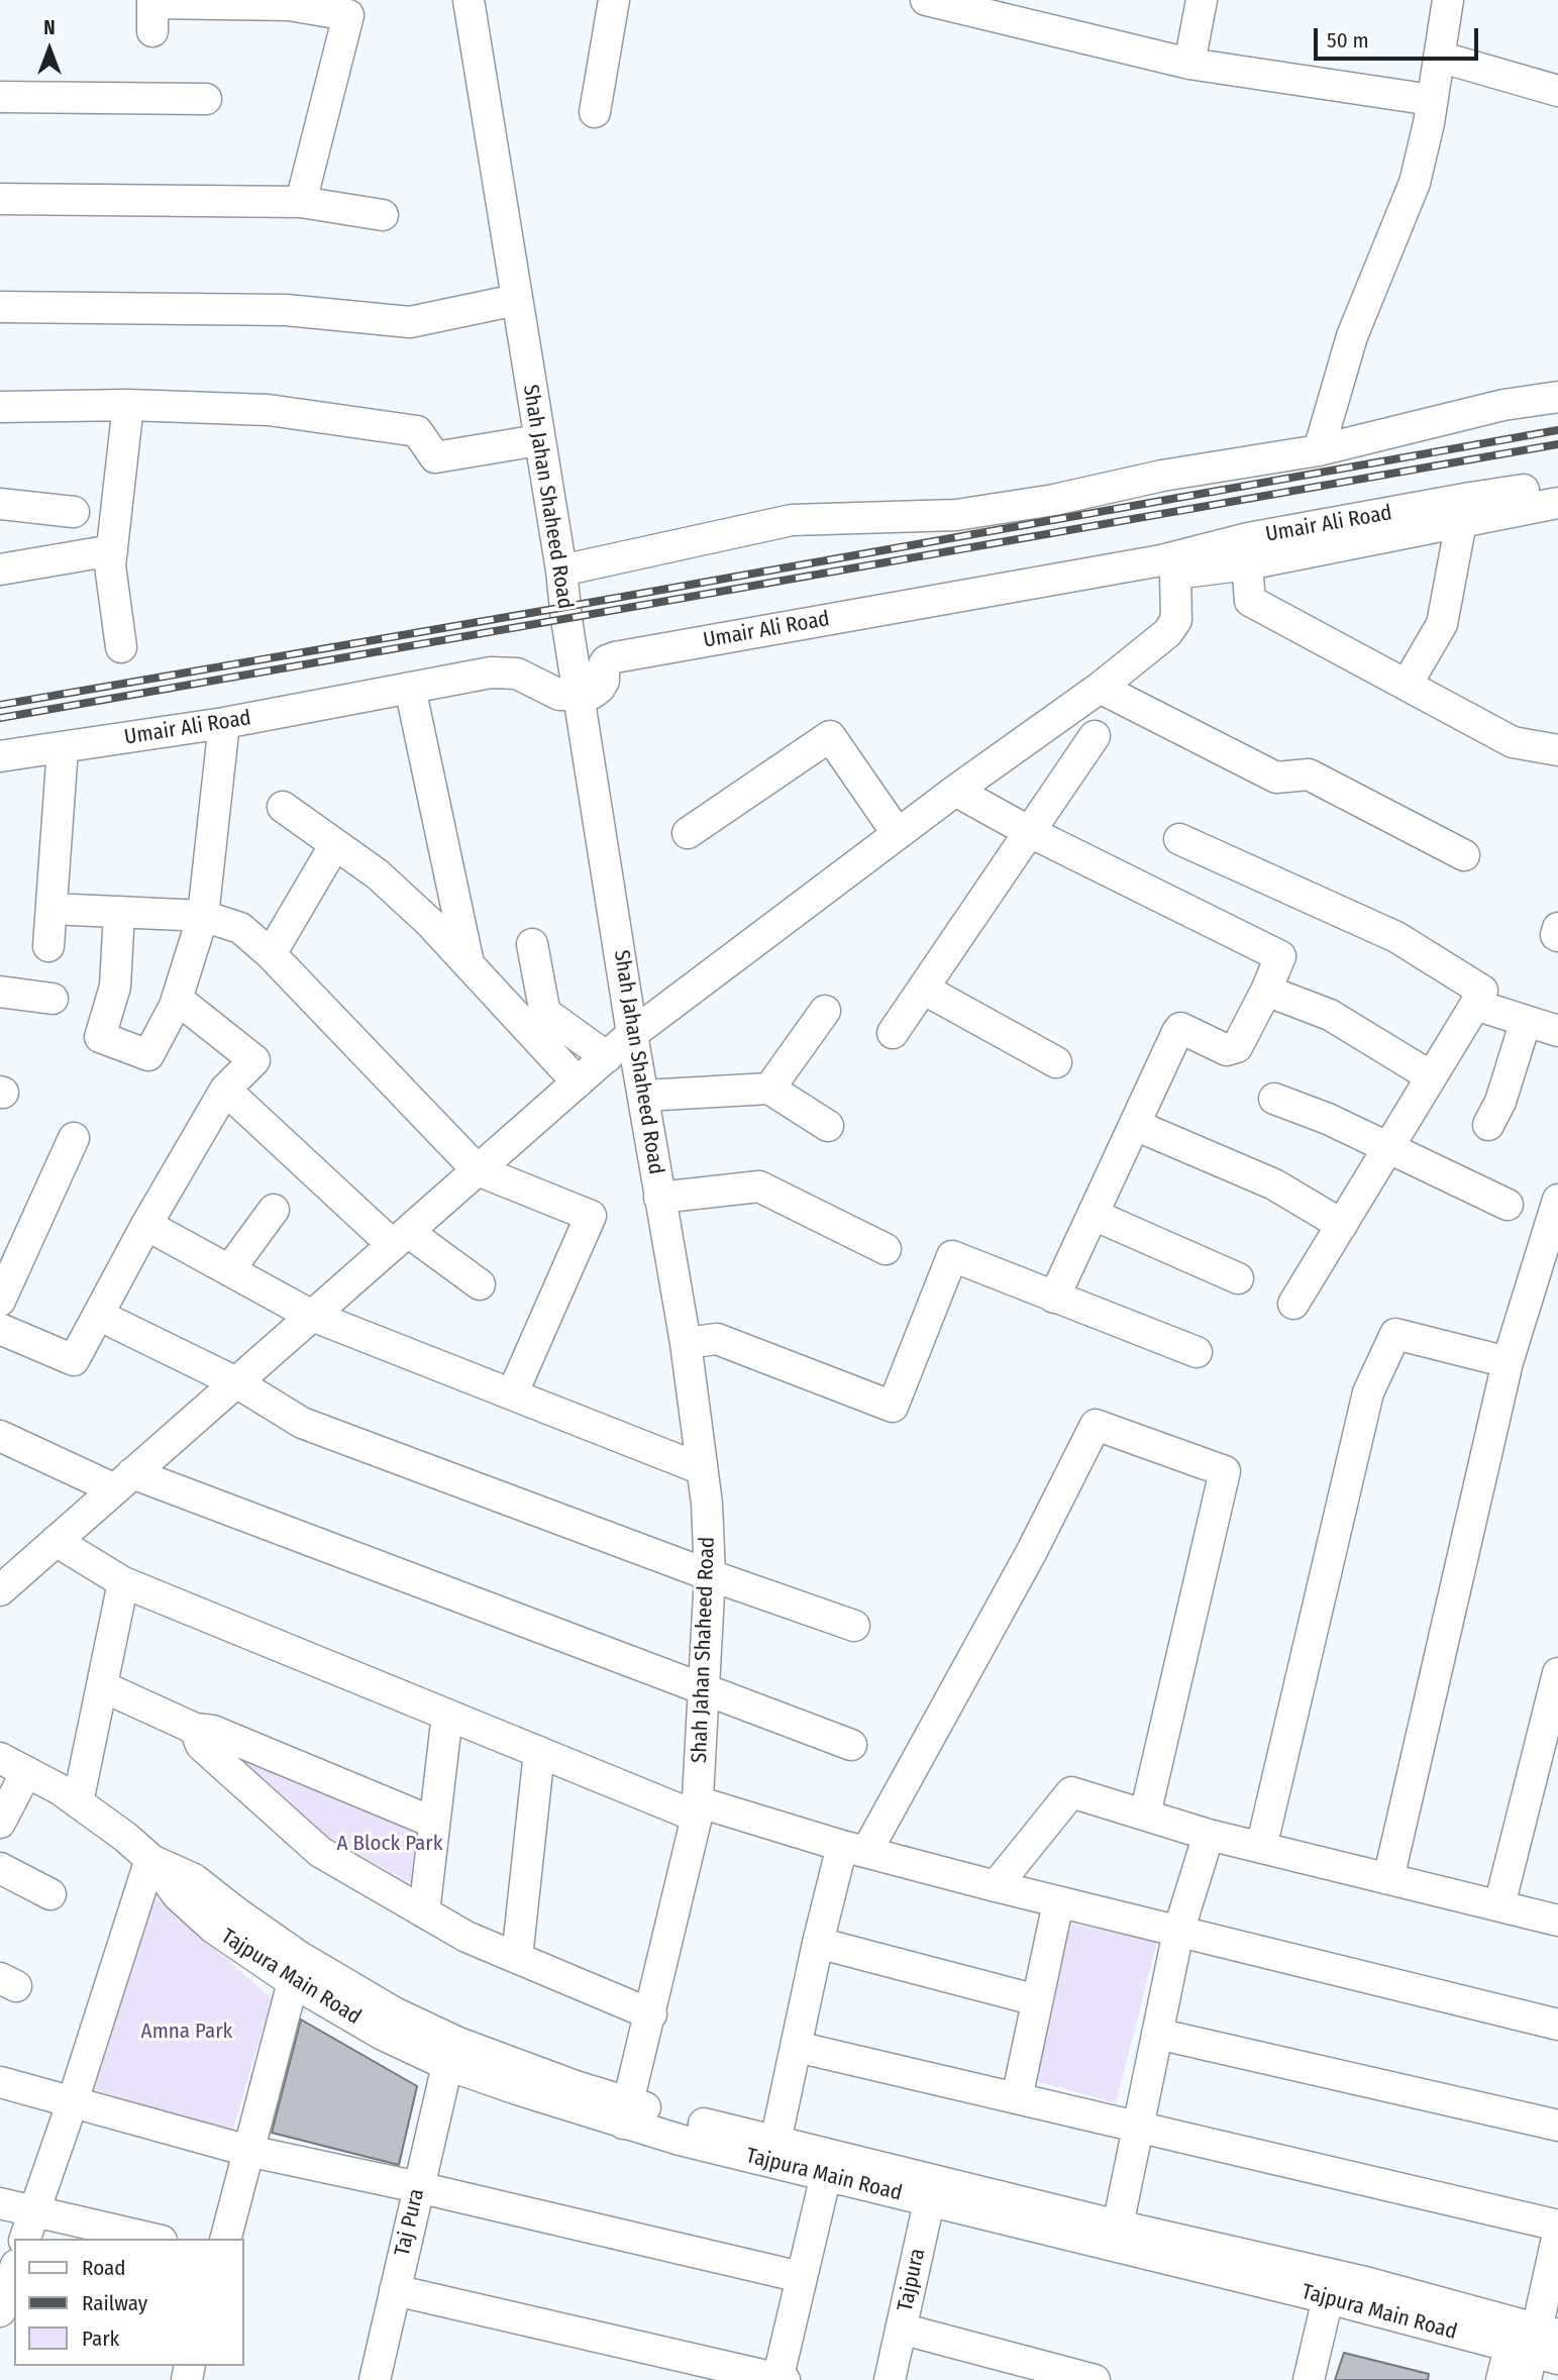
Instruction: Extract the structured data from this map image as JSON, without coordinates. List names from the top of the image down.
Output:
{
  "streets": {
    "street": [
      "Shah Jahan Shaheed Road",
      "Umair Ali Road",
      "Tajpura Main Road",
      "Taj Pura",
      "Tajpura"
    ]
  },
  "crossings": [
    ["Shah Jahan Shaheed Road", "Umair Ali Road"],
    ["Shah Jahan Shaheed Road", "Tajpura Main Road"],
    ["Tajpura Main Road", "Taj Pura"],
    ["Tajpura Main Road", "Tajpura"]
  ],
  "parks": ["A Block Park", "Amna Park"],
  "legend": ["Road", "Railway", "Park"],
  "scale_bar": "50 m",
  "north": "top"
}
